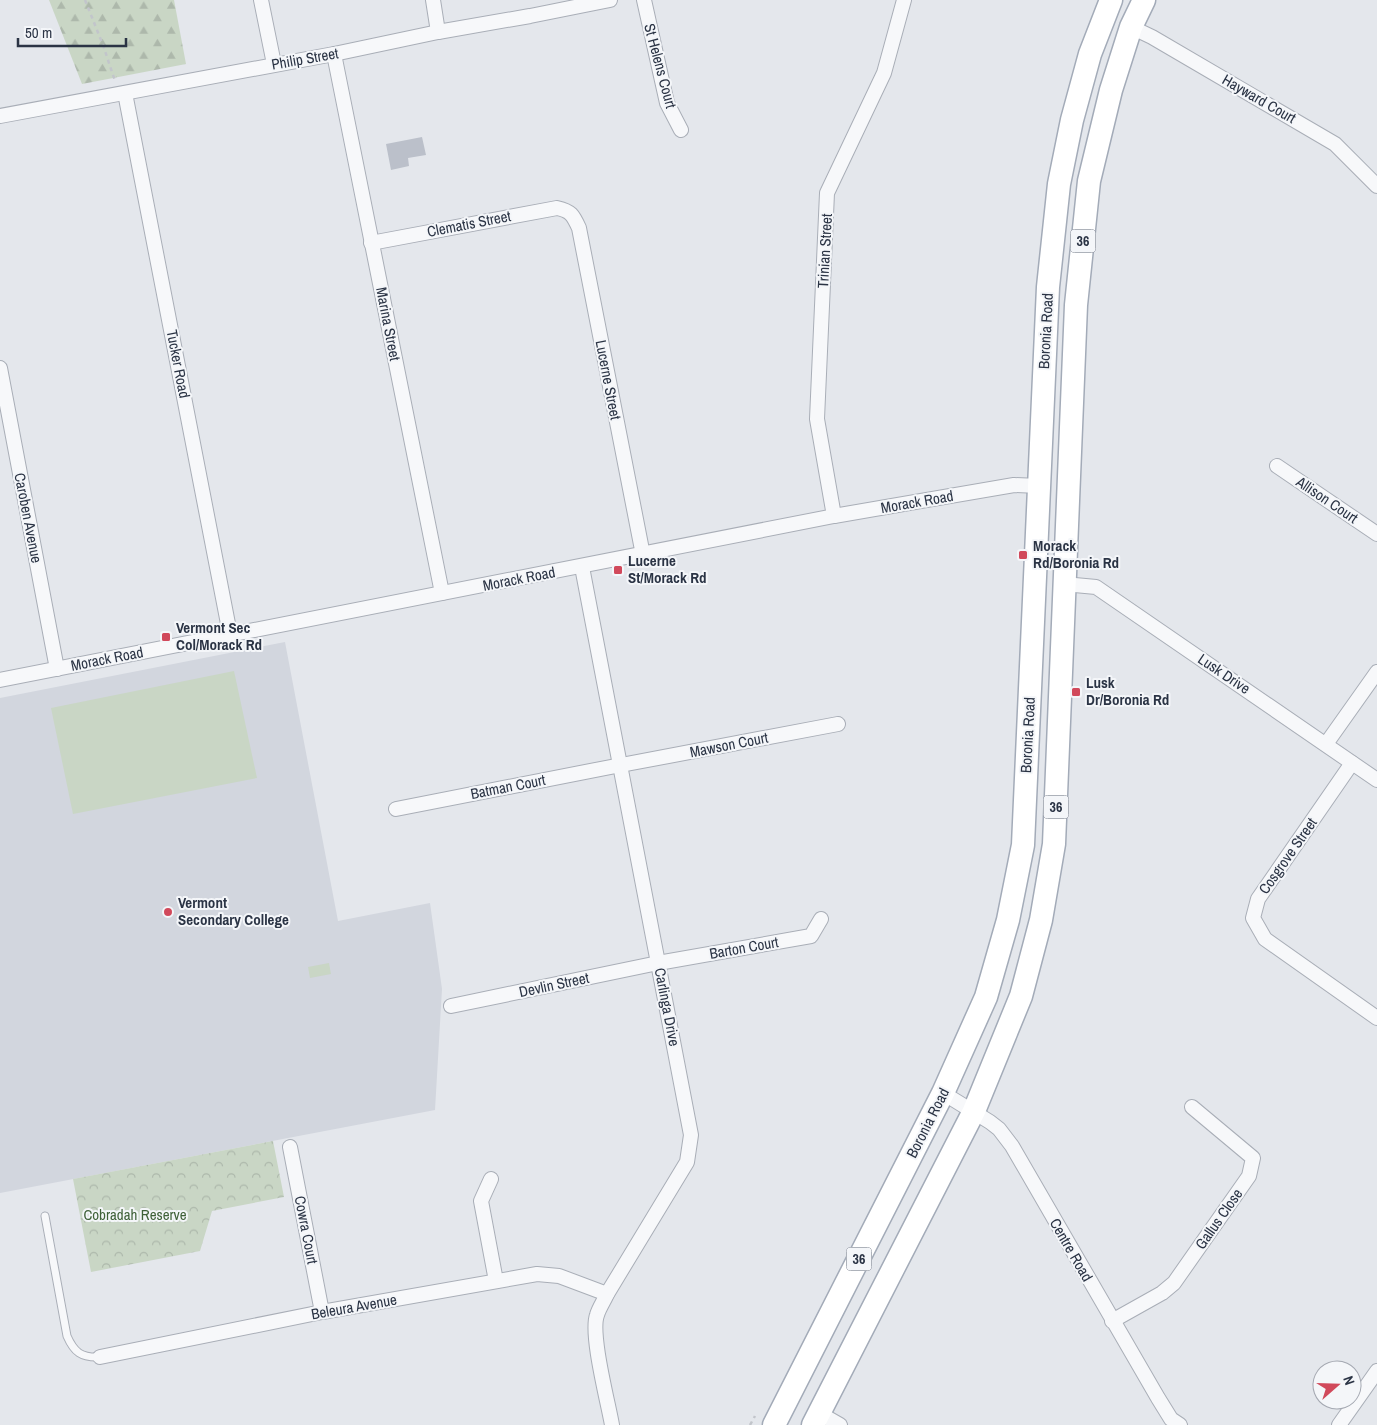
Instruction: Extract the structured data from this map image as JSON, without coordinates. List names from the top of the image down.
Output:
{
  "streets": {
    "main road": ["36", "Boronia Road"],
    "street": [
      "Philip Street",
      "St Helens Court",
      "Hayward Court",
      "Clematis Street",
      "Trinian Street",
      "Marina Street",
      "Tucker Road",
      "Lucerne Street",
      "Allison Court",
      "Morack Road",
      "Caroben Avenue",
      "Lusk Drive",
      "Mawson Court",
      "Batman Court",
      "Cosgrove Street",
      "Barton Court",
      "Devlin Street",
      "Carlinga Drive",
      "Gallus Close",
      "Cowra Court",
      "Centre Road",
      "Beleura Avenue"
    ]
  },
  "crossings": [
    ["Philip Street", "Marina Street"],
    ["Philip Street", "Tucker Road"],
    ["Hayward Court", "Boronia Road"],
    ["Clematis Street", "Marina Street"],
    ["Clematis Street", "Lucerne Street"],
    ["Trinian Street", "Morack Road"],
    ["Marina Street", "Morack Road"],
    ["Boronia Road", "Morack Road"],
    ["Boronia Road", "Lusk Drive"],
    ["Boronia Road", "Centre Road"],
    ["Tucker Road", "Morack Road"],
    ["Lucerne Street", "Morack Road"],
    ["Morack Road", "Caroben Avenue"],
    ["Morack Road", "Carlinga Drive"],
    ["Lusk Drive", "Cosgrove Street"],
    ["Mawson Court", "Batman Court"],
    ["Mawson Court", "Carlinga Drive"],
    ["Batman Court", "Carlinga Drive"],
    ["Barton Court", "Devlin Street"],
    ["Barton Court", "Carlinga Drive"],
    ["Devlin Street", "Carlinga Drive"],
    ["Carlinga Drive", "Beleura Avenue"],
    ["Gallus Close", "Centre Road"],
    ["Cowra Court", "Beleura Avenue"]
  ],
  "parks": ["Cobradah Reserve"],
  "places": {
    "transit": [
      "Morack Rd/Boronia Rd",
      "Lucerne St/Morack Rd",
      "Vermont Sec Col/Morack Rd",
      "Lusk Dr/Boronia Rd"
    ],
    "other": ["Vermont Secondary College"]
  },
  "scale_bar": "50 m",
  "north": "right"
}
